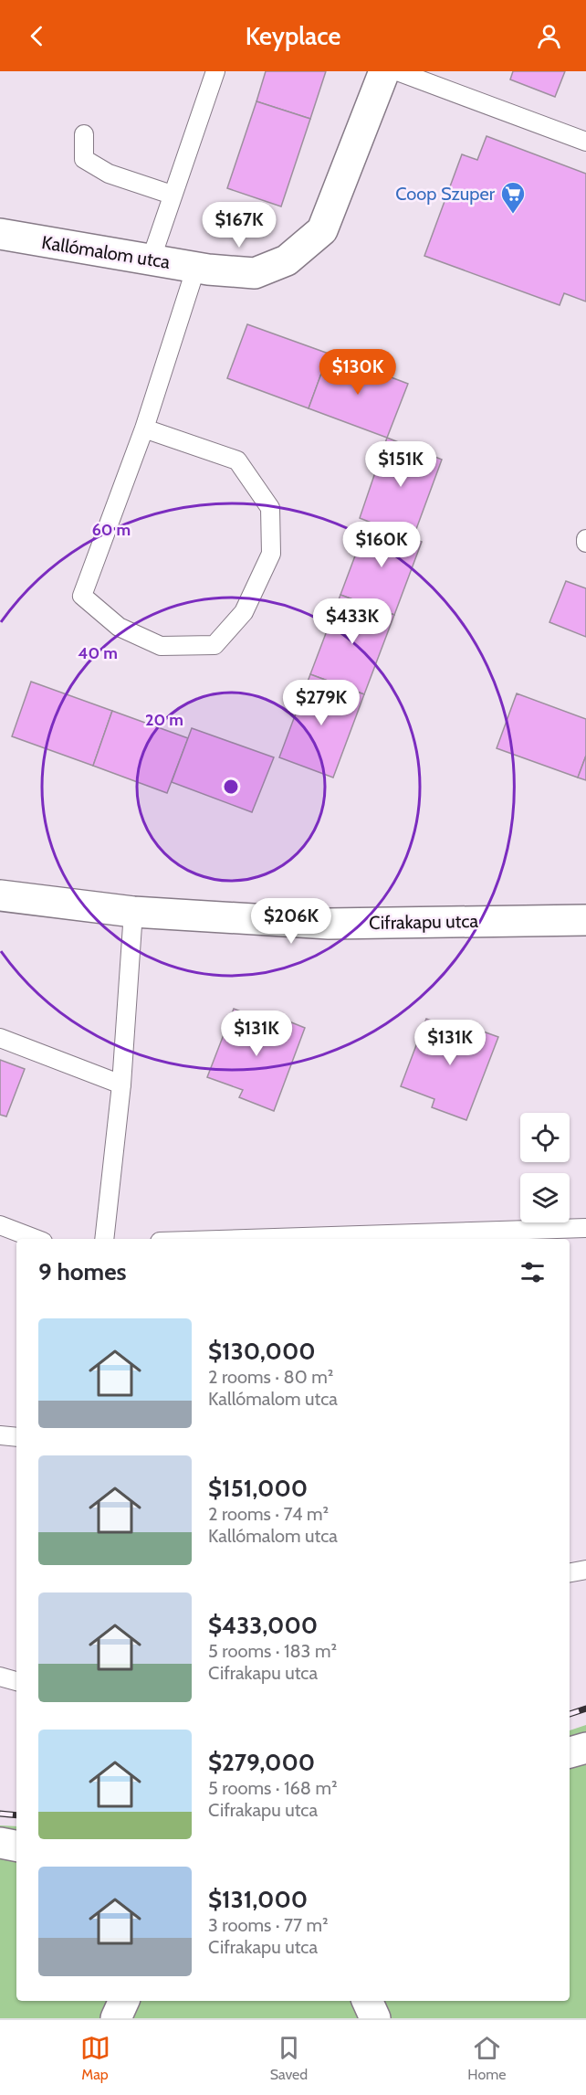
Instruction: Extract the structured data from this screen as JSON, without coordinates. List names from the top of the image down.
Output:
{
  "streets": {
    "street": ["Kallómalom utca", "Cifrakapu utca"]
  },
  "places": {
    "supermarket": ["Coop Szuper"]
  },
  "page": {
    "header": "Keyplace",
    "price": [
      "$167K",
      "$130K",
      "$151K",
      "$160K",
      "$433K",
      "$279K",
      "$206K",
      "$131K",
      "$131K"
    ],
    "heading": "9 homes",
    "list": [
      {
        "name": "$130,000",
        "note": "2 rooms · 80 m² · Kallómalom utca"
      },
      {
        "name": "$151,000",
        "note": "2 rooms · 74 m² · Kallómalom utca"
      },
      {
        "name": "$433,000",
        "note": "5 rooms · 183 m² · Cifrakapu utca"
      },
      {
        "name": "$279,000",
        "note": "5 rooms · 168 m² · Cifrakapu utca"
      },
      {
        "name": "$131,000",
        "note": "3 rooms · 77 m² · Cifrakapu utca"
      }
    ],
    "tabs": ["Map", "Saved", "Home"]
  },
  "rings": ["60 m", "40 m", "20 m"]
}
